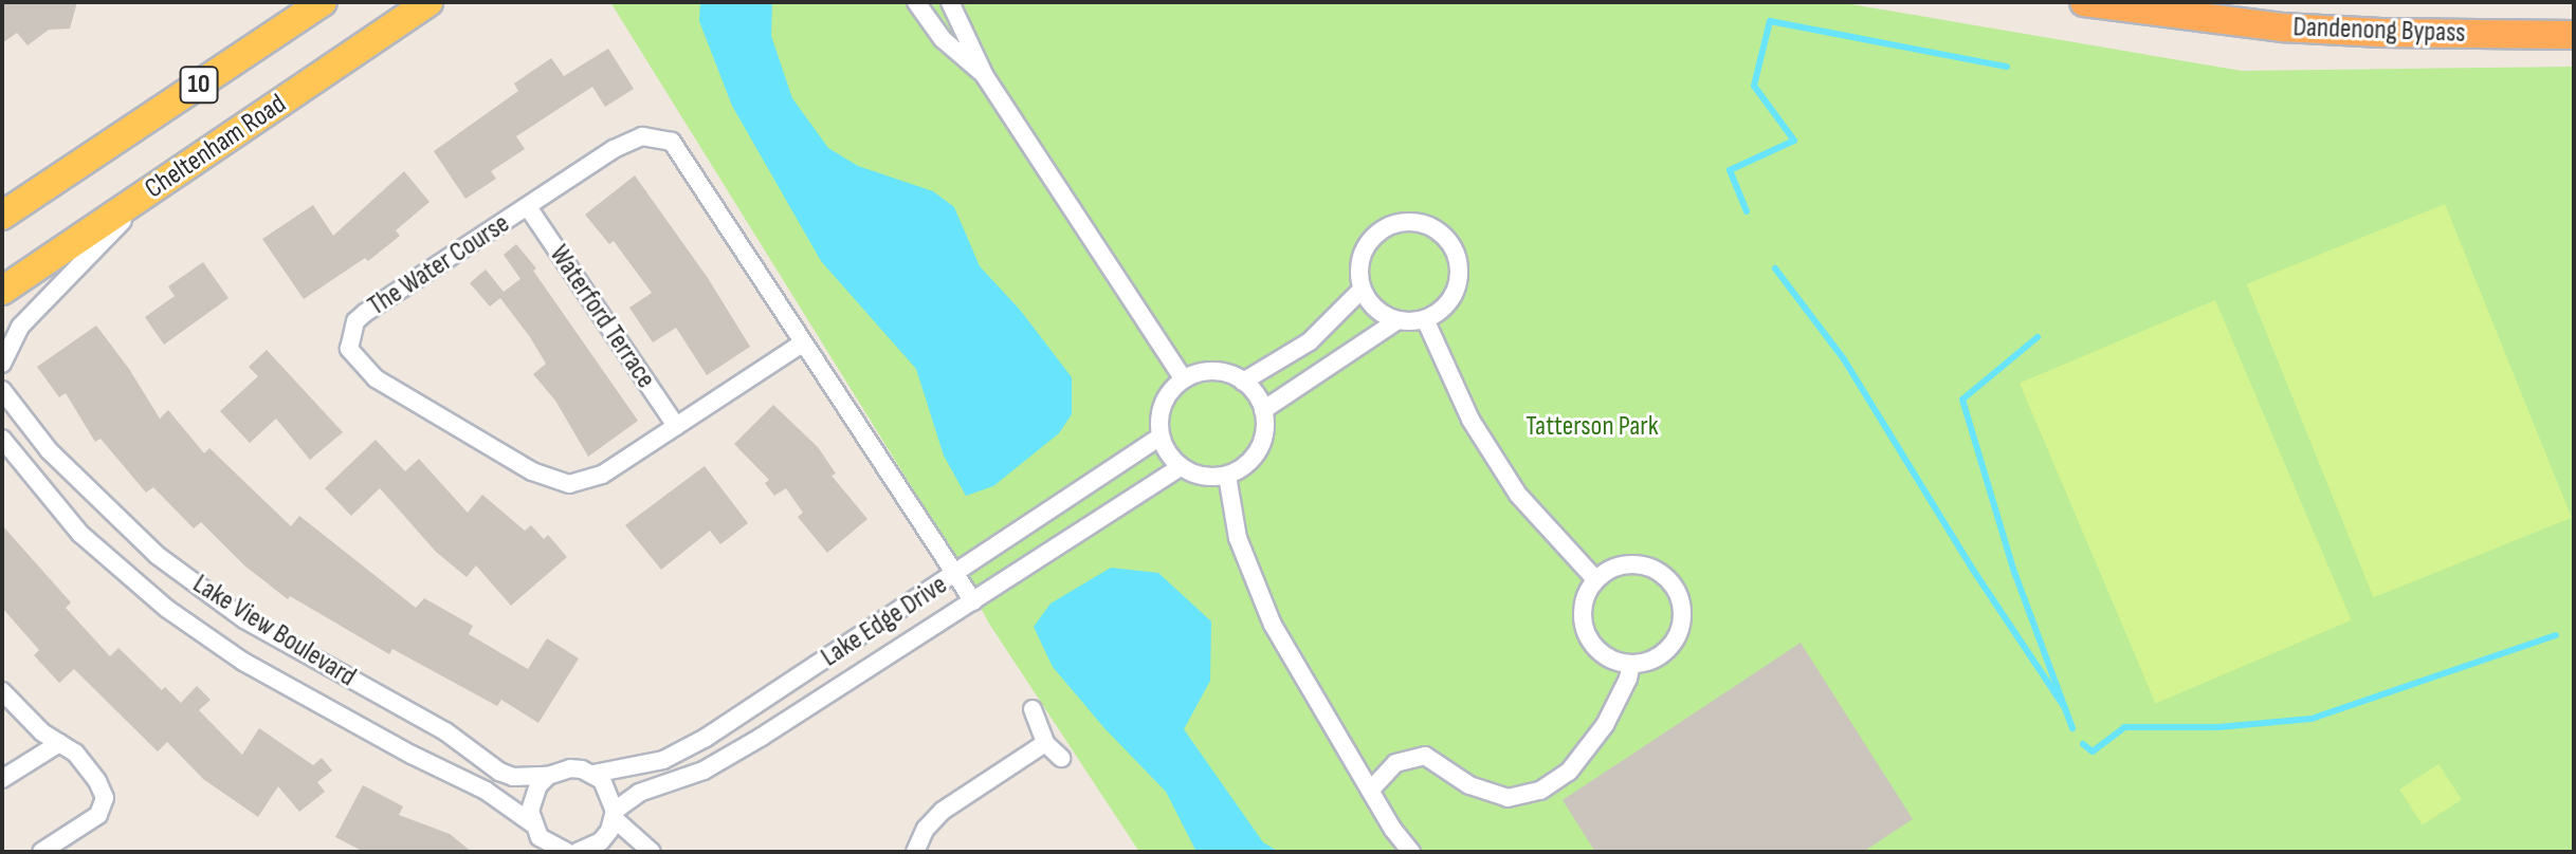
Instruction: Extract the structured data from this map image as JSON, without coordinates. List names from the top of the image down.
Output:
{
  "streets": {
    "highway": ["Dandenong Bypass"],
    "main road": ["10", "Cheltenham Road"],
    "street": [
      "The Water Course",
      "Waterford Terrace",
      "Lake Edge Drive",
      "Lake View Boulevard"
    ]
  },
  "crossings": [
    ["The Water Course", "Waterford Terrace"],
    ["The Water Course", "Lake Edge Drive"],
    ["Lake Edge Drive", "Lake View Boulevard"]
  ],
  "parks": ["Tatterson Park"]
}
